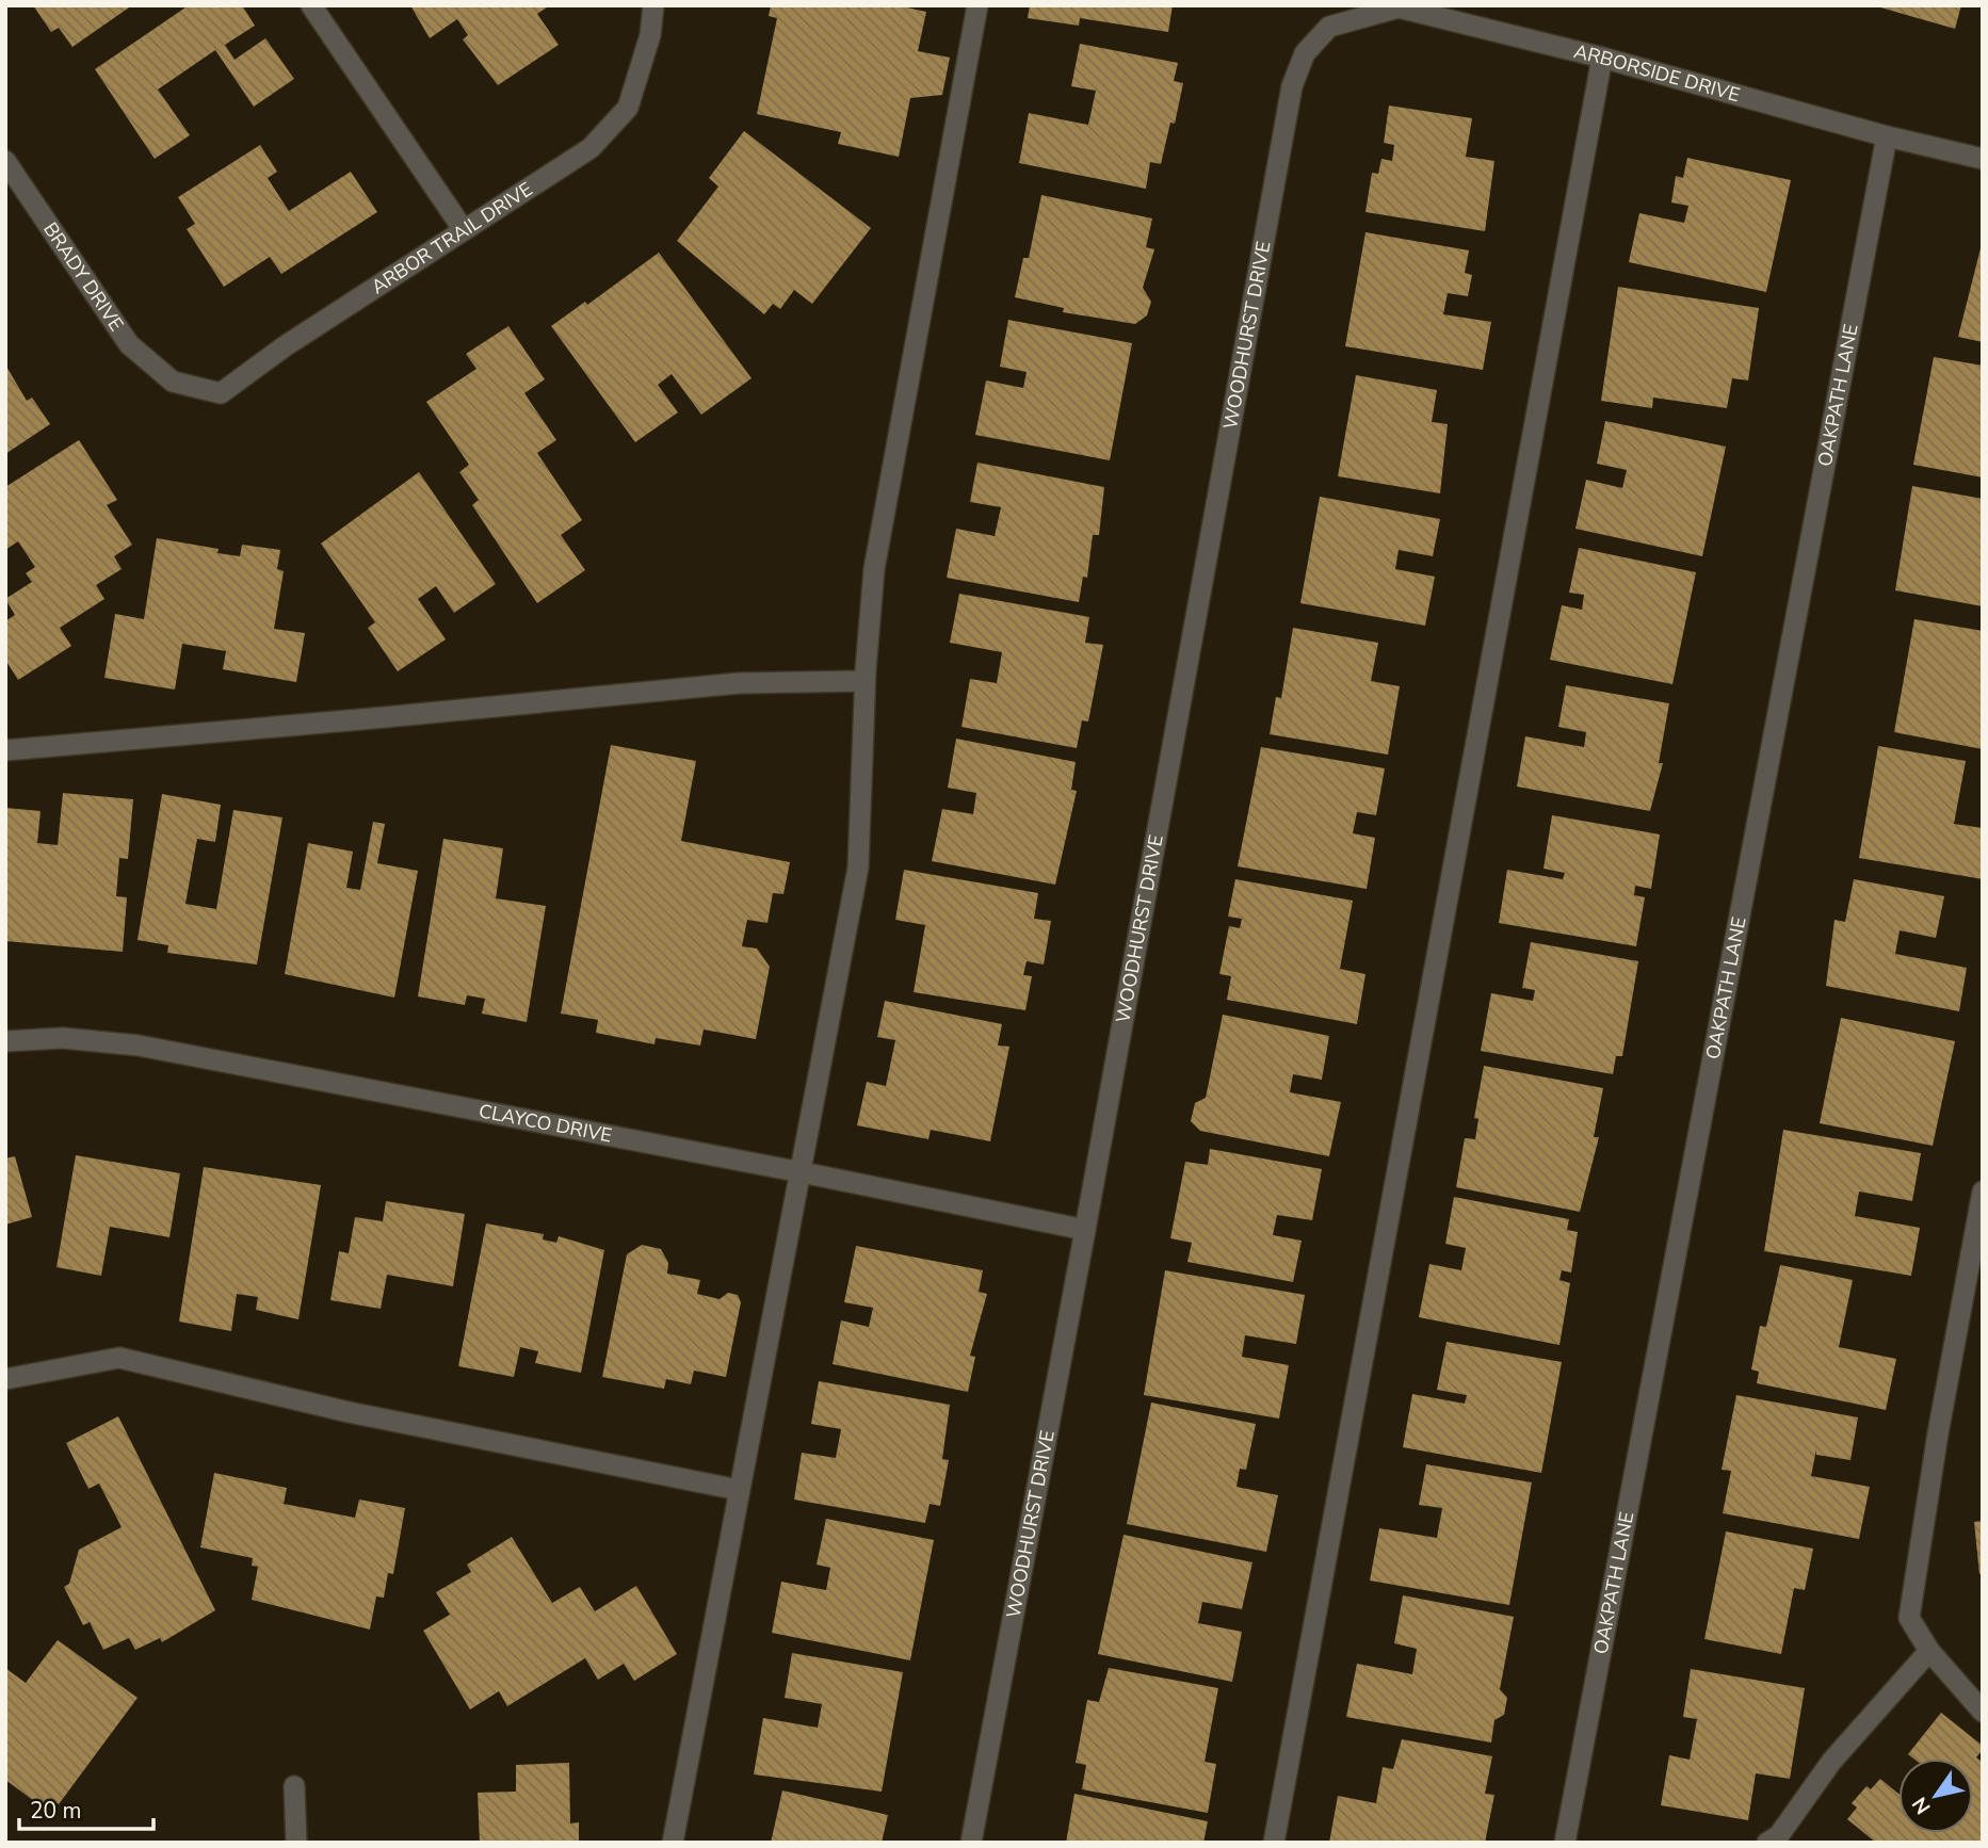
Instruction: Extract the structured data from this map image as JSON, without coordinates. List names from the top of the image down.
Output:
{
  "streets": {
    "street": [
      "ARBORSIDE DRIVE",
      "ARBOR TRAIL DRIVE",
      "BRADY DRIVE",
      "WOODHURST DRIVE",
      "OAKPATH LANE",
      "CLAYCO DRIVE"
    ]
  },
  "crossings": [
    ["ARBORSIDE DRIVE", "WOODHURST DRIVE"],
    ["ARBORSIDE DRIVE", "OAKPATH LANE"],
    ["ARBOR TRAIL DRIVE", "BRADY DRIVE"],
    ["WOODHURST DRIVE", "CLAYCO DRIVE"]
  ],
  "scale_bar": "20 m",
  "north": "bottom left"
}
